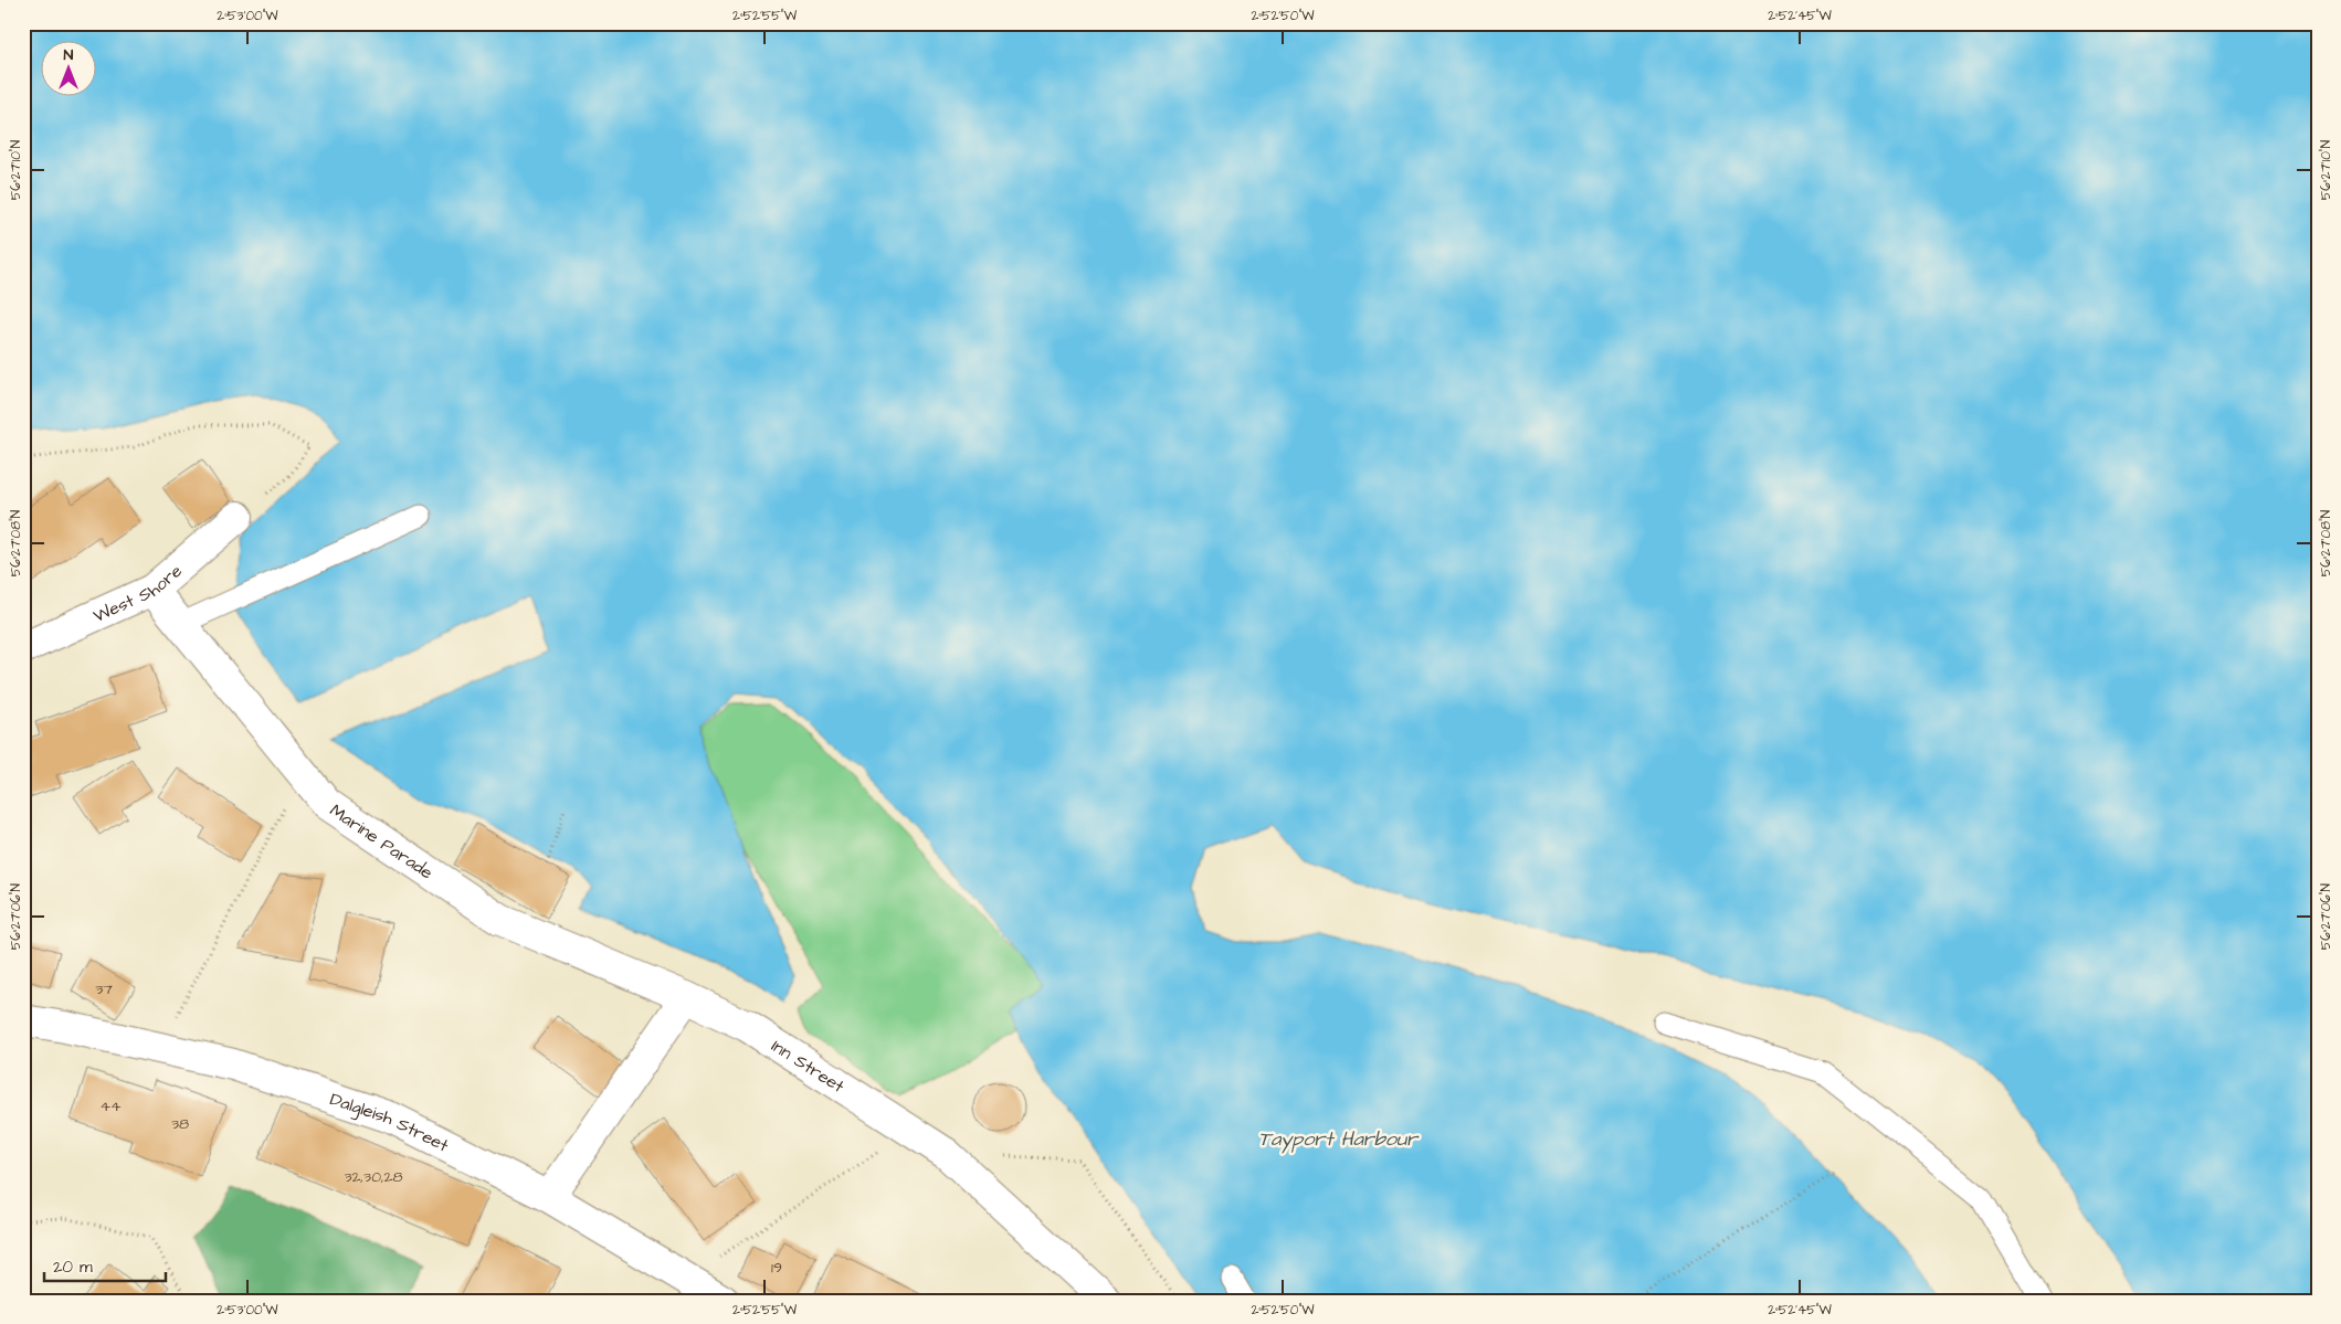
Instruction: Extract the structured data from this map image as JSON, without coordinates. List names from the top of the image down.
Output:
{
  "streets": {
    "street": [
      "West Shore",
      "Marine Parade",
      "Inn Street",
      "Dalgleish Street"
    ]
  },
  "crossings": [
    ["West Shore", "Marine Parade"],
    ["Marine Parade", "Inn Street"]
  ],
  "water": ["Tayport Harbour"],
  "house_numbers": [
    "37",
    "44",
    "38",
    "32,30,28",
    "19"
  ],
  "scale_bar": "20 m",
  "north": "top",
  "coordinates": [
    "2°53'00\"W",
    "2°52'55\"W",
    "2°52'50\"W",
    "2°52'45\"W",
    "56°27'10\"N",
    "56°27'08\"N",
    "56°27'06\"N"
  ]
}
